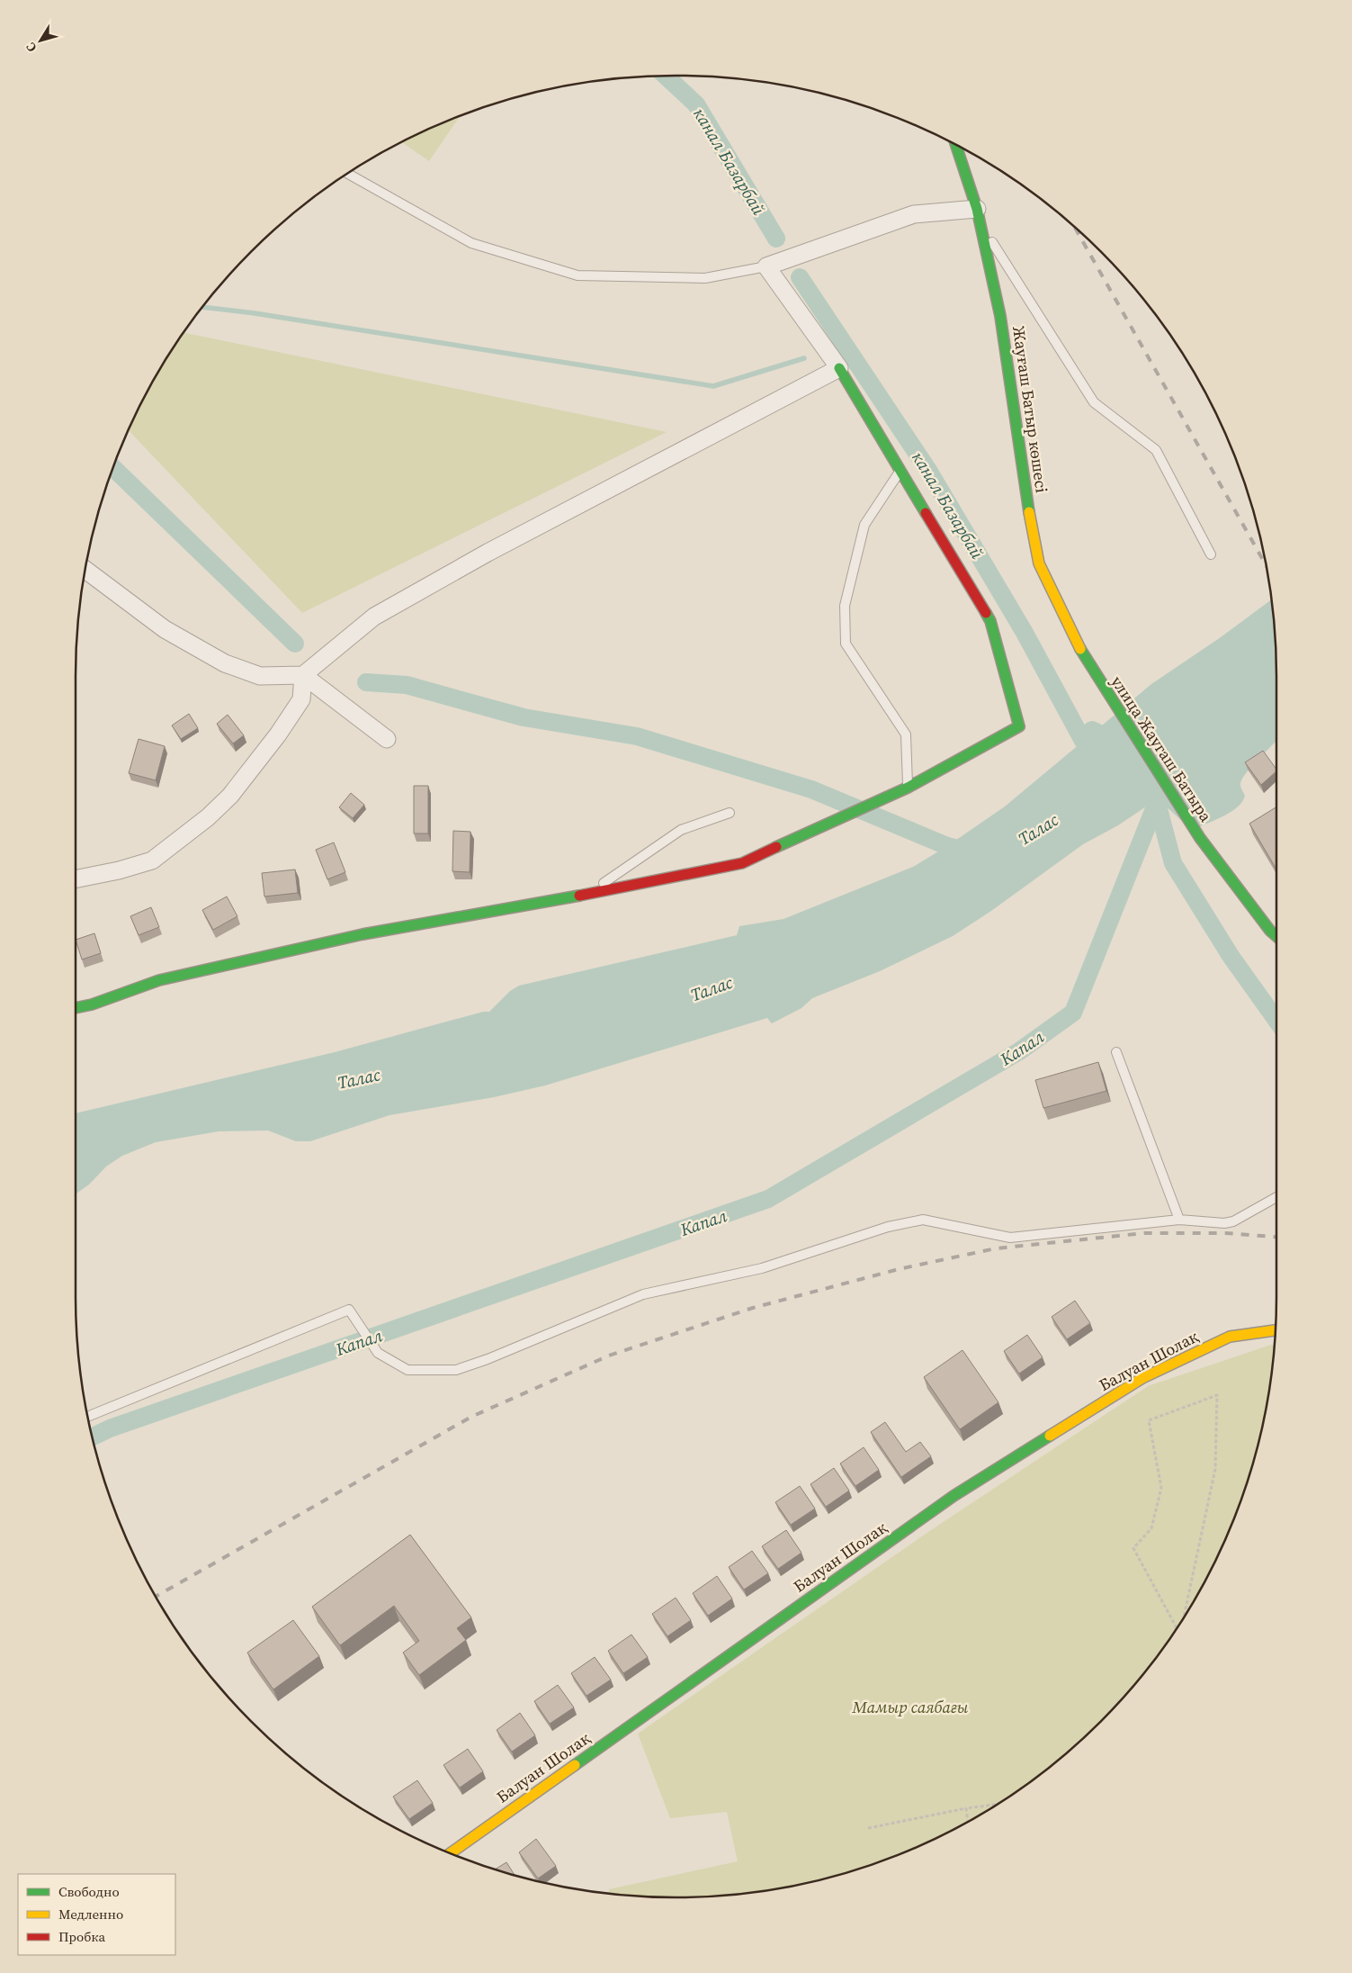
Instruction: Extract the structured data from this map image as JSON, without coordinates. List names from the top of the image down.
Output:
{
  "streets": {
    "main road": ["Жауғаш Батыр көшесі", "улица Жаугаш Батыра", "Балуан Шолақ"]
  },
  "crossings": [
    ["Жауғаш Батыр көшесі", "улица Жаугаш Батыра"]
  ],
  "water": ["канал Базарбай", "Талас", "Капал"],
  "parks": ["Мамыр саябағы"],
  "legend": ["Свободно", "Медленно", "Пробка"],
  "north": "bottom left"
}
